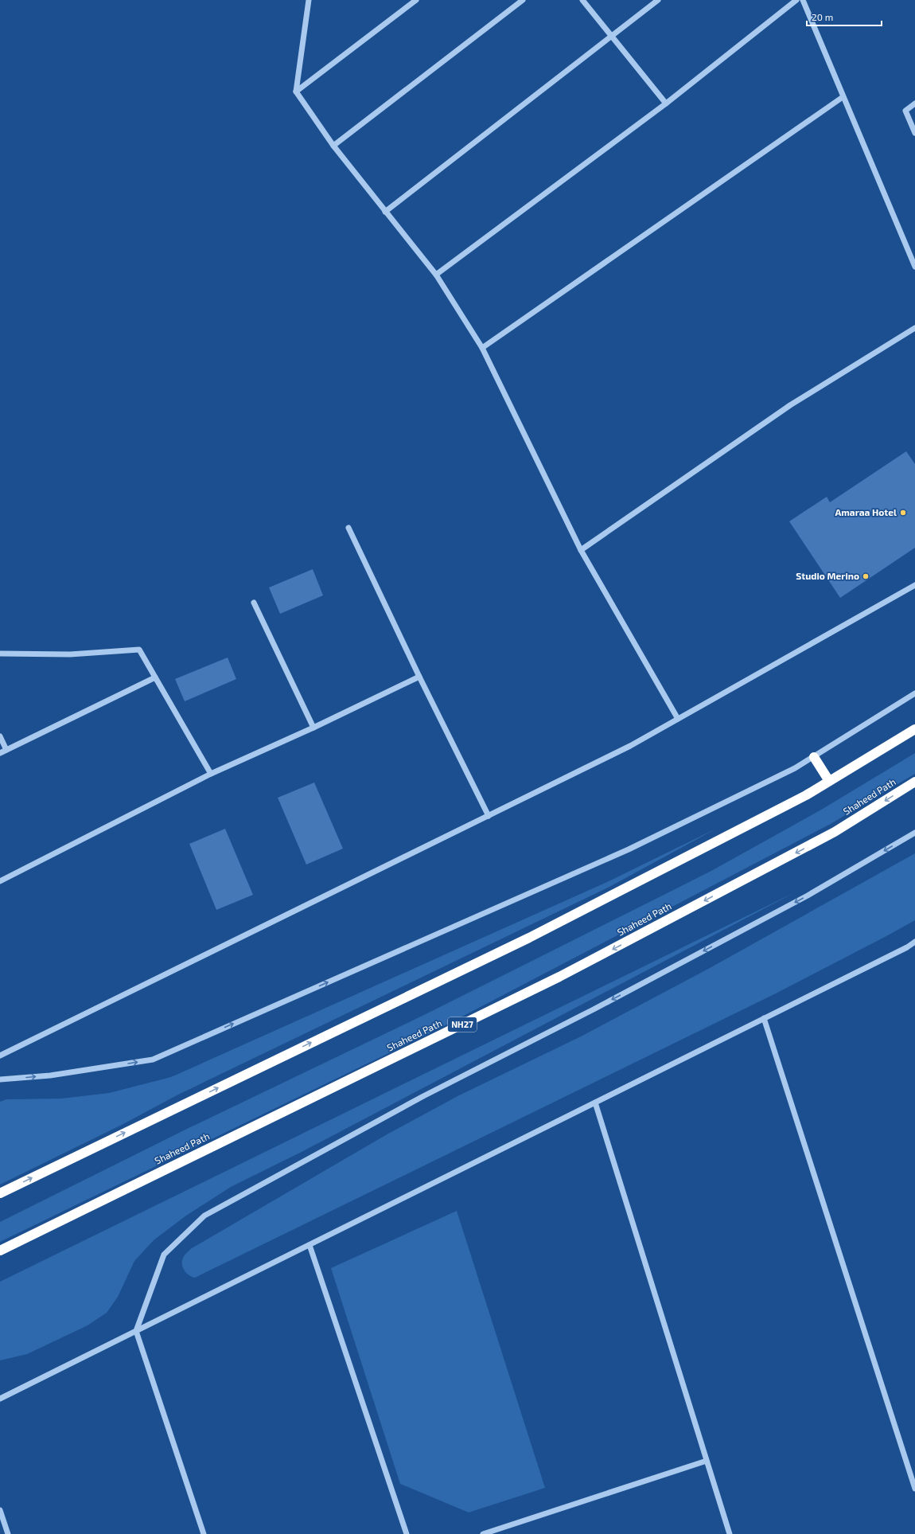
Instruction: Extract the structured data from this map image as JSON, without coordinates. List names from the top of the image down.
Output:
{
  "streets": {
    "highway": ["Shaheed Path", "NH27"]
  },
  "places": ["Amaraa Hotel", "Studio Merino"],
  "scale_bar": "20 m"
}
